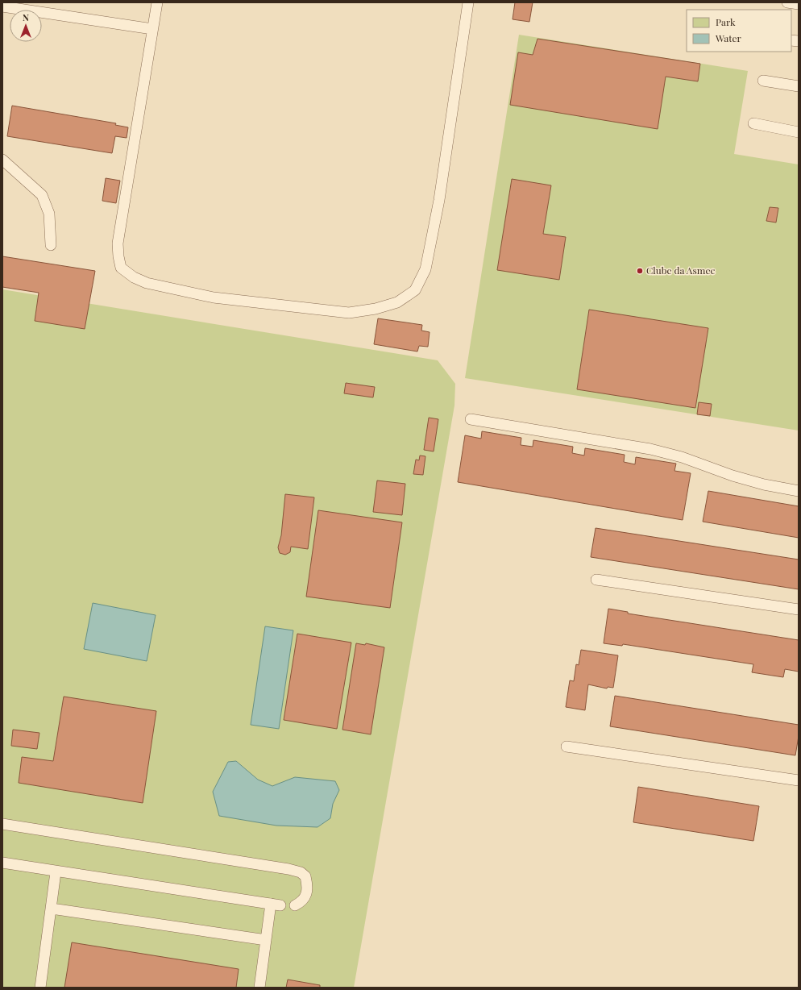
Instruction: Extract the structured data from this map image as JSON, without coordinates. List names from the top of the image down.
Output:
{
  "places": ["Clube da Asmec"],
  "legend": ["Park", "Water"],
  "north": "top"
}
